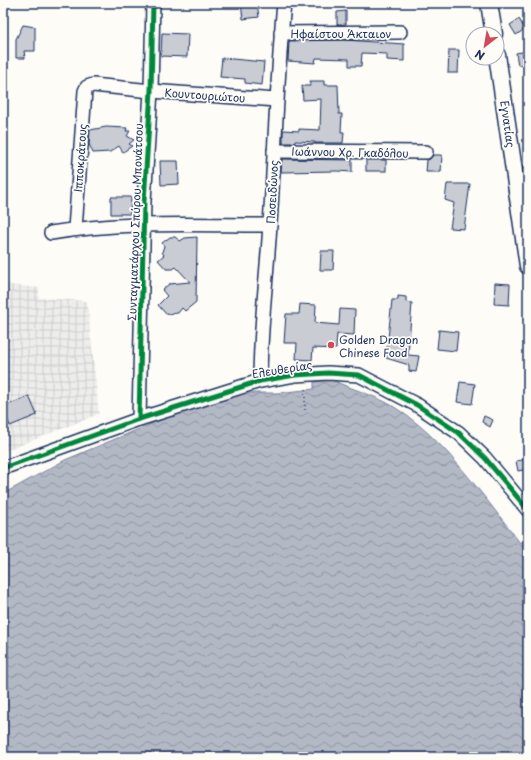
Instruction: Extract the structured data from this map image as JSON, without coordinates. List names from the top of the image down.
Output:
{
  "streets": {
    "main road": ["Εγνατίας"],
    "street": [
      "Ηφαίστου Άκταιον",
      "Κουντουριώτου",
      "Ιωάννου Χρ. Γκαδόλου",
      "Ιπποκράτους",
      "Ποσειδώνος",
      "Συνταγματάρχου Σπύρου Μπονάτσου",
      "Ελευθερίας"
    ]
  },
  "crossings": [
    ["Ηφαίστου Άκταιον", "Ποσειδώνος"],
    ["Κουντουριώτου", "Ιπποκράτους"],
    ["Κουντουριώτου", "Ποσειδώνος"],
    ["Κουντουριώτου", "Συνταγματάρχου Σπύρου Μπονάτσου"],
    ["Ιωάννου Χρ. Γκαδόλου", "Ποσειδώνος"],
    ["Ποσειδώνος", "Ελευθερίας"],
    ["Συνταγματάρχου Σπύρου Μπονάτσου", "Ελευθερίας"]
  ],
  "places": ["Golden Dragon Chinese Food"],
  "north": "bottom left"
}
